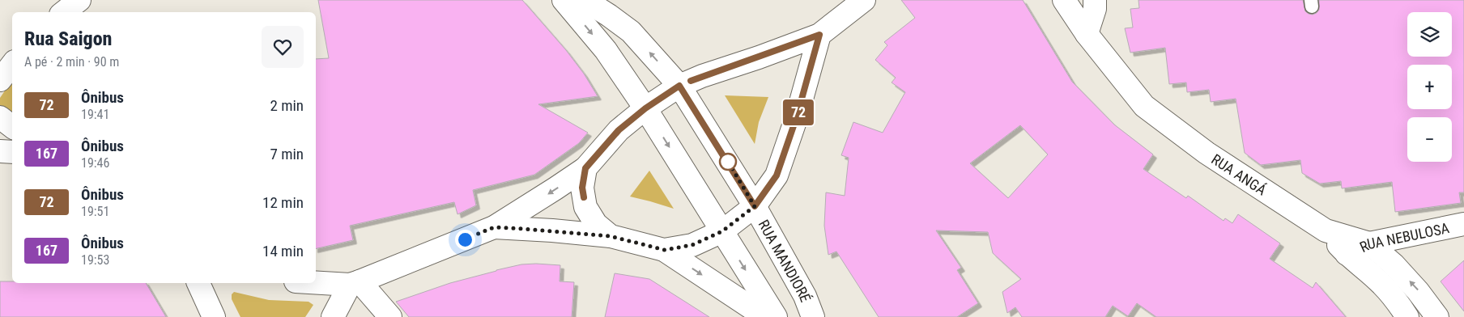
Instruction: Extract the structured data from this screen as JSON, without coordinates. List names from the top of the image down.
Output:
{
  "streets": {
    "street": ["RUA ANGÁ", "RUA NEBULOSA", "RUA MANDIORÉ"]
  },
  "crossings": [
    ["RUA ANGÁ", "RUA NEBULOSA"]
  ],
  "lines": ["bus line 72"],
  "page": {
    "on_map": "72",
    "map_buttons": ["+", "−"],
    "heading": ["Rua Saigon", "A pé · 2 min · 90 m"],
    "list": [
      {
        "mark": "72",
        "name": "Ônibus",
        "note": "19:41",
        "value": "2 min"
      },
      {
        "mark": "167",
        "name": "Ônibus",
        "note": "19:46",
        "value": "7 min"
      },
      {
        "mark": "72",
        "name": "Ônibus",
        "note": "19:51",
        "value": "12 min"
      },
      {
        "mark": "167",
        "name": "Ônibus",
        "note": "19:53",
        "value": "14 min"
      }
    ]
  }
}
